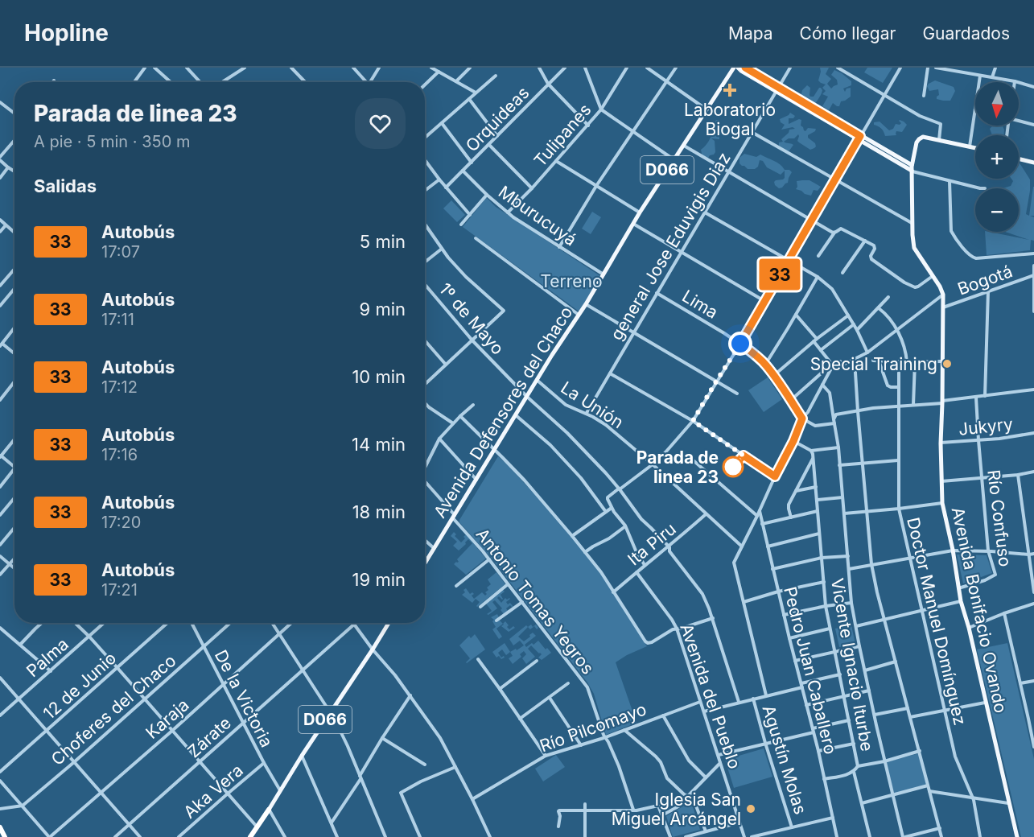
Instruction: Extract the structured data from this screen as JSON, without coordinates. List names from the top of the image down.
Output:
{
  "streets": {
    "highway": ["D066"],
    "main road": ["Avenida Defensores del Chaco", "Avenida Bonifacio Ovando"],
    "street": [
      "Orquideas",
      "Tulipanes",
      "Mburucuyá",
      "general Jose Eduvigis Diaz",
      "Bogotá",
      "Lima",
      "1º de Mayo",
      "La Unión",
      "Jukyry",
      "Río Confuso",
      "Ita Piru",
      "Antonio Tomas Yegros",
      "Doctor Manuel Domínguez",
      "Palma",
      "Vicente Ignacio Iturbe",
      "Pedro Juan Caballero",
      "12 de Junio",
      "Avenida del Pueblo",
      "De la Victoria",
      "Choferes del Chaco",
      "Karaja",
      "Río Pilcomayo",
      "Zárate",
      "Agustín Molas",
      "Aka Vera"
    ]
  },
  "crossings": [
    ["Orquideas", "Mburucuyá"],
    ["Tulipanes", "Mburucuyá"],
    ["D066", "De la Victoria"],
    ["Mburucuyá", "Avenida Defensores del Chaco"],
    ["general Jose Eduvigis Diaz", "Lima"],
    ["general Jose Eduvigis Diaz", "La Unión"],
    ["Bogotá", "Avenida Bonifacio Ovando"],
    ["1º de Mayo", "Avenida Defensores del Chaco"],
    ["1º de Mayo", "Ita Piru"],
    ["La Unión", "Avenida Defensores del Chaco"],
    ["La Unión", "Ita Piru"],
    ["La Unión", "Agustín Molas"],
    ["Avenida Defensores del Chaco", "Antonio Tomas Yegros"],
    ["Jukyry", "Río Confuso"],
    ["Jukyry", "Avenida Bonifacio Ovando"],
    ["Río Confuso", "Avenida Bonifacio Ovando"],
    ["Ita Piru", "Avenida del Pueblo"],
    ["Antonio Tomas Yegros", "Río Pilcomayo"],
    ["Avenida del Pueblo", "Río Pilcomayo"],
    ["De la Victoria", "Choferes del Chaco"],
    ["De la Victoria", "Karaja"],
    ["De la Victoria", "Zárate"],
    ["De la Victoria", "Aka Vera"]
  ],
  "parks": ["Terreno"],
  "places": {
    "health": ["Laboratorio Biogal"],
    "other": ["Special Training", "Parada de linea 23", "Iglesia San Miguel Arcángel"]
  },
  "lines": ["bus line 33"],
  "north": "bottom",
  "page": {
    "header": "Hopline",
    "nav": ["Mapa", "Cómo llegar", "Guardados"],
    "on_map": "33",
    "map_buttons": ["+", "−"],
    "heading": [
      ["Parada de linea 23", "A pie · 5 min · 350 m"],
      "Salidas"
    ],
    "list": [
      {
        "mark": "33",
        "name": "Autobús",
        "note": "17:07",
        "value": "5 min"
      },
      {
        "mark": "33",
        "name": "Autobús",
        "note": "17:11",
        "value": "9 min"
      },
      {
        "mark": "33",
        "name": "Autobús",
        "note": "17:12",
        "value": "10 min"
      },
      {
        "mark": "33",
        "name": "Autobús",
        "note": "17:16",
        "value": "14 min"
      },
      {
        "mark": "33",
        "name": "Autobús",
        "note": "17:20",
        "value": "18 min"
      },
      {
        "mark": "33",
        "name": "Autobús",
        "note": "17:21",
        "value": "19 min"
      }
    ]
  }
}
